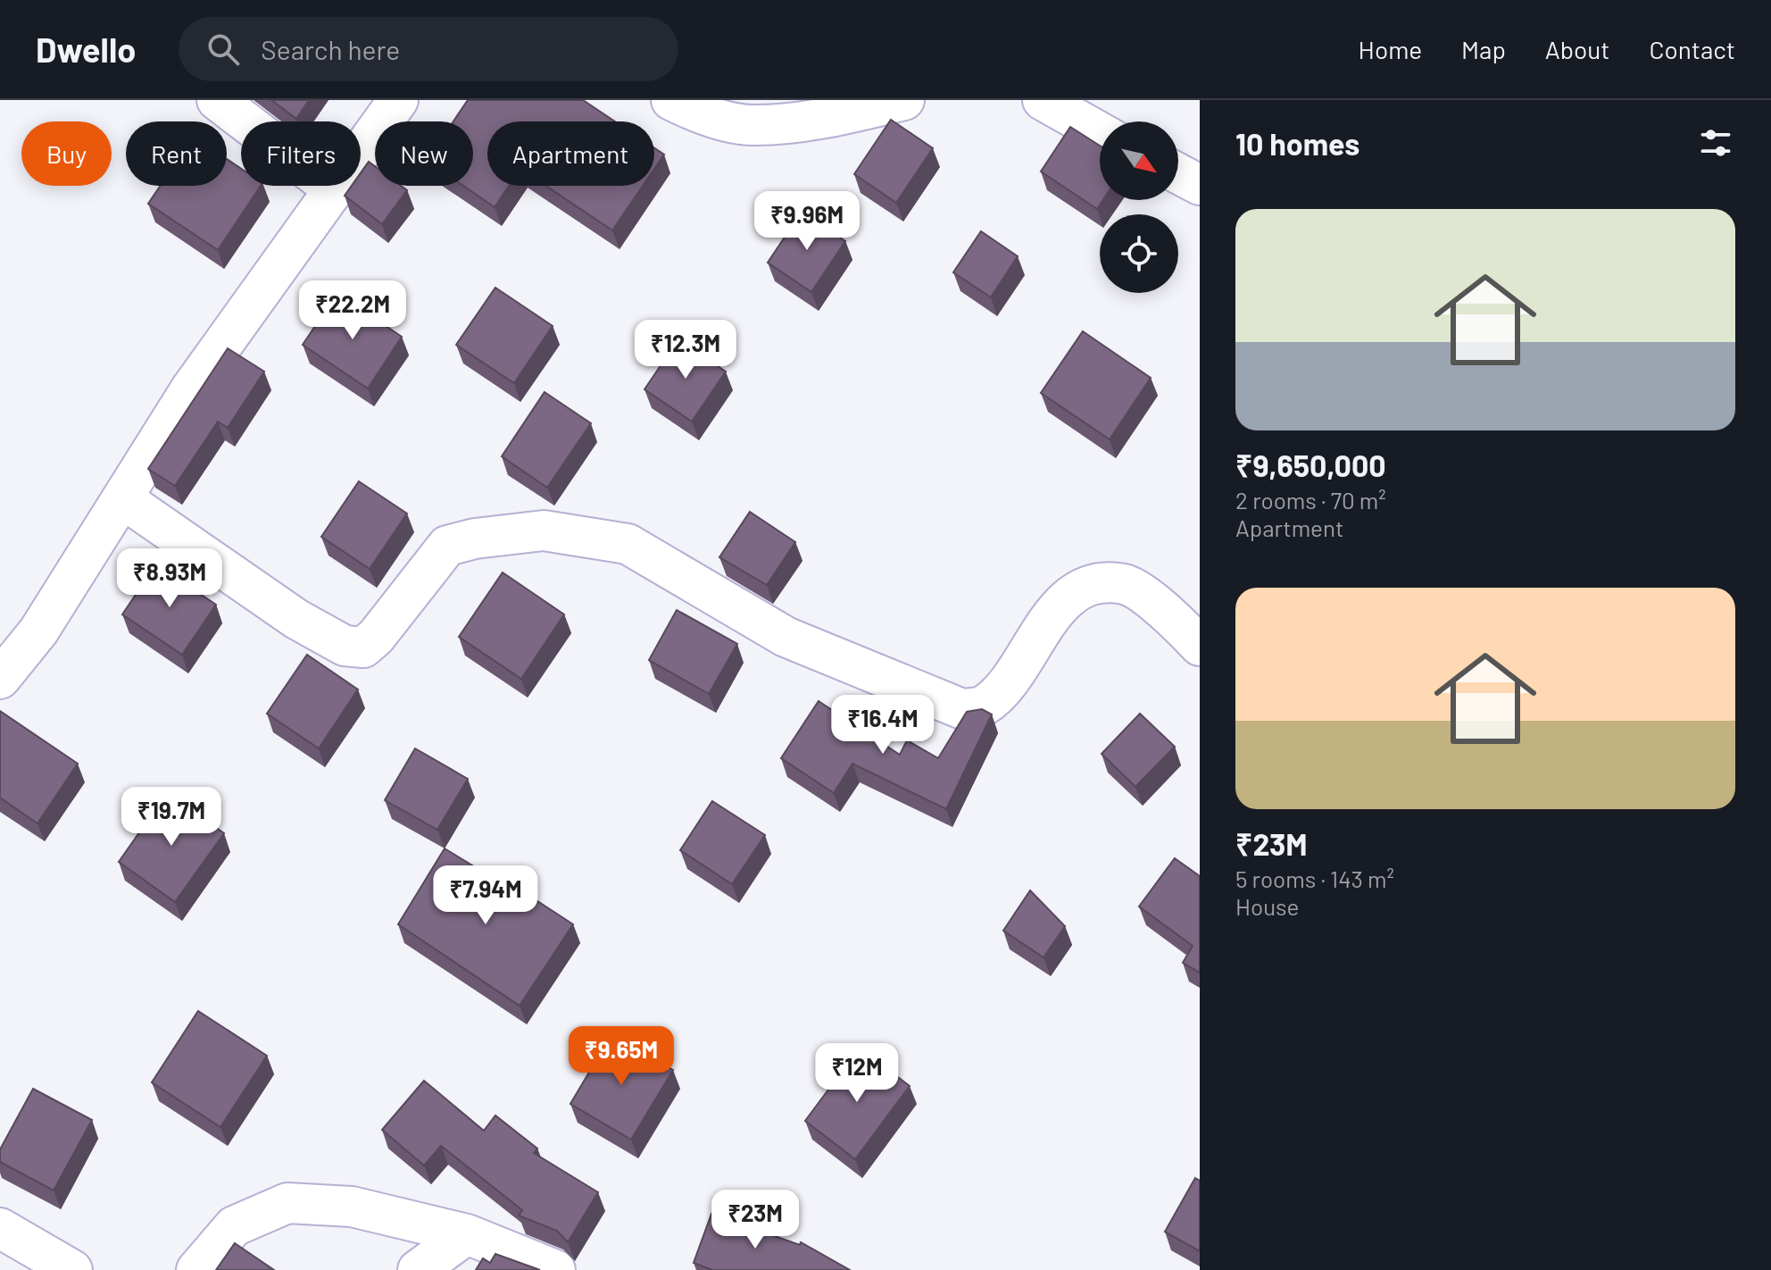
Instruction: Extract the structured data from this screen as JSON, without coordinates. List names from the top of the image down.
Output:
{
  "north": "bottom right",
  "page": {
    "header": "Dwello",
    "search": "Search here",
    "nav": [
      "Home",
      "Map",
      "About",
      "Contact"
    ],
    "heading": "10 homes",
    "chip": [
      "Buy",
      "Rent",
      "Filters",
      "New",
      "Apartment"
    ],
    "list": [
      {
        "name": "₹9,650,000",
        "note": "2 rooms · 70 m² · Apartment"
      },
      {
        "name": "₹23M",
        "note": "5 rooms · 143 m² · House"
      }
    ],
    "price": [
      "₹9.96M",
      "₹22.2M",
      "₹12.3M",
      "₹8.93M",
      "₹16.4M",
      "₹19.7M",
      "₹7.94M",
      "₹9.65M",
      "₹12M",
      "₹23M"
    ]
  }
}
